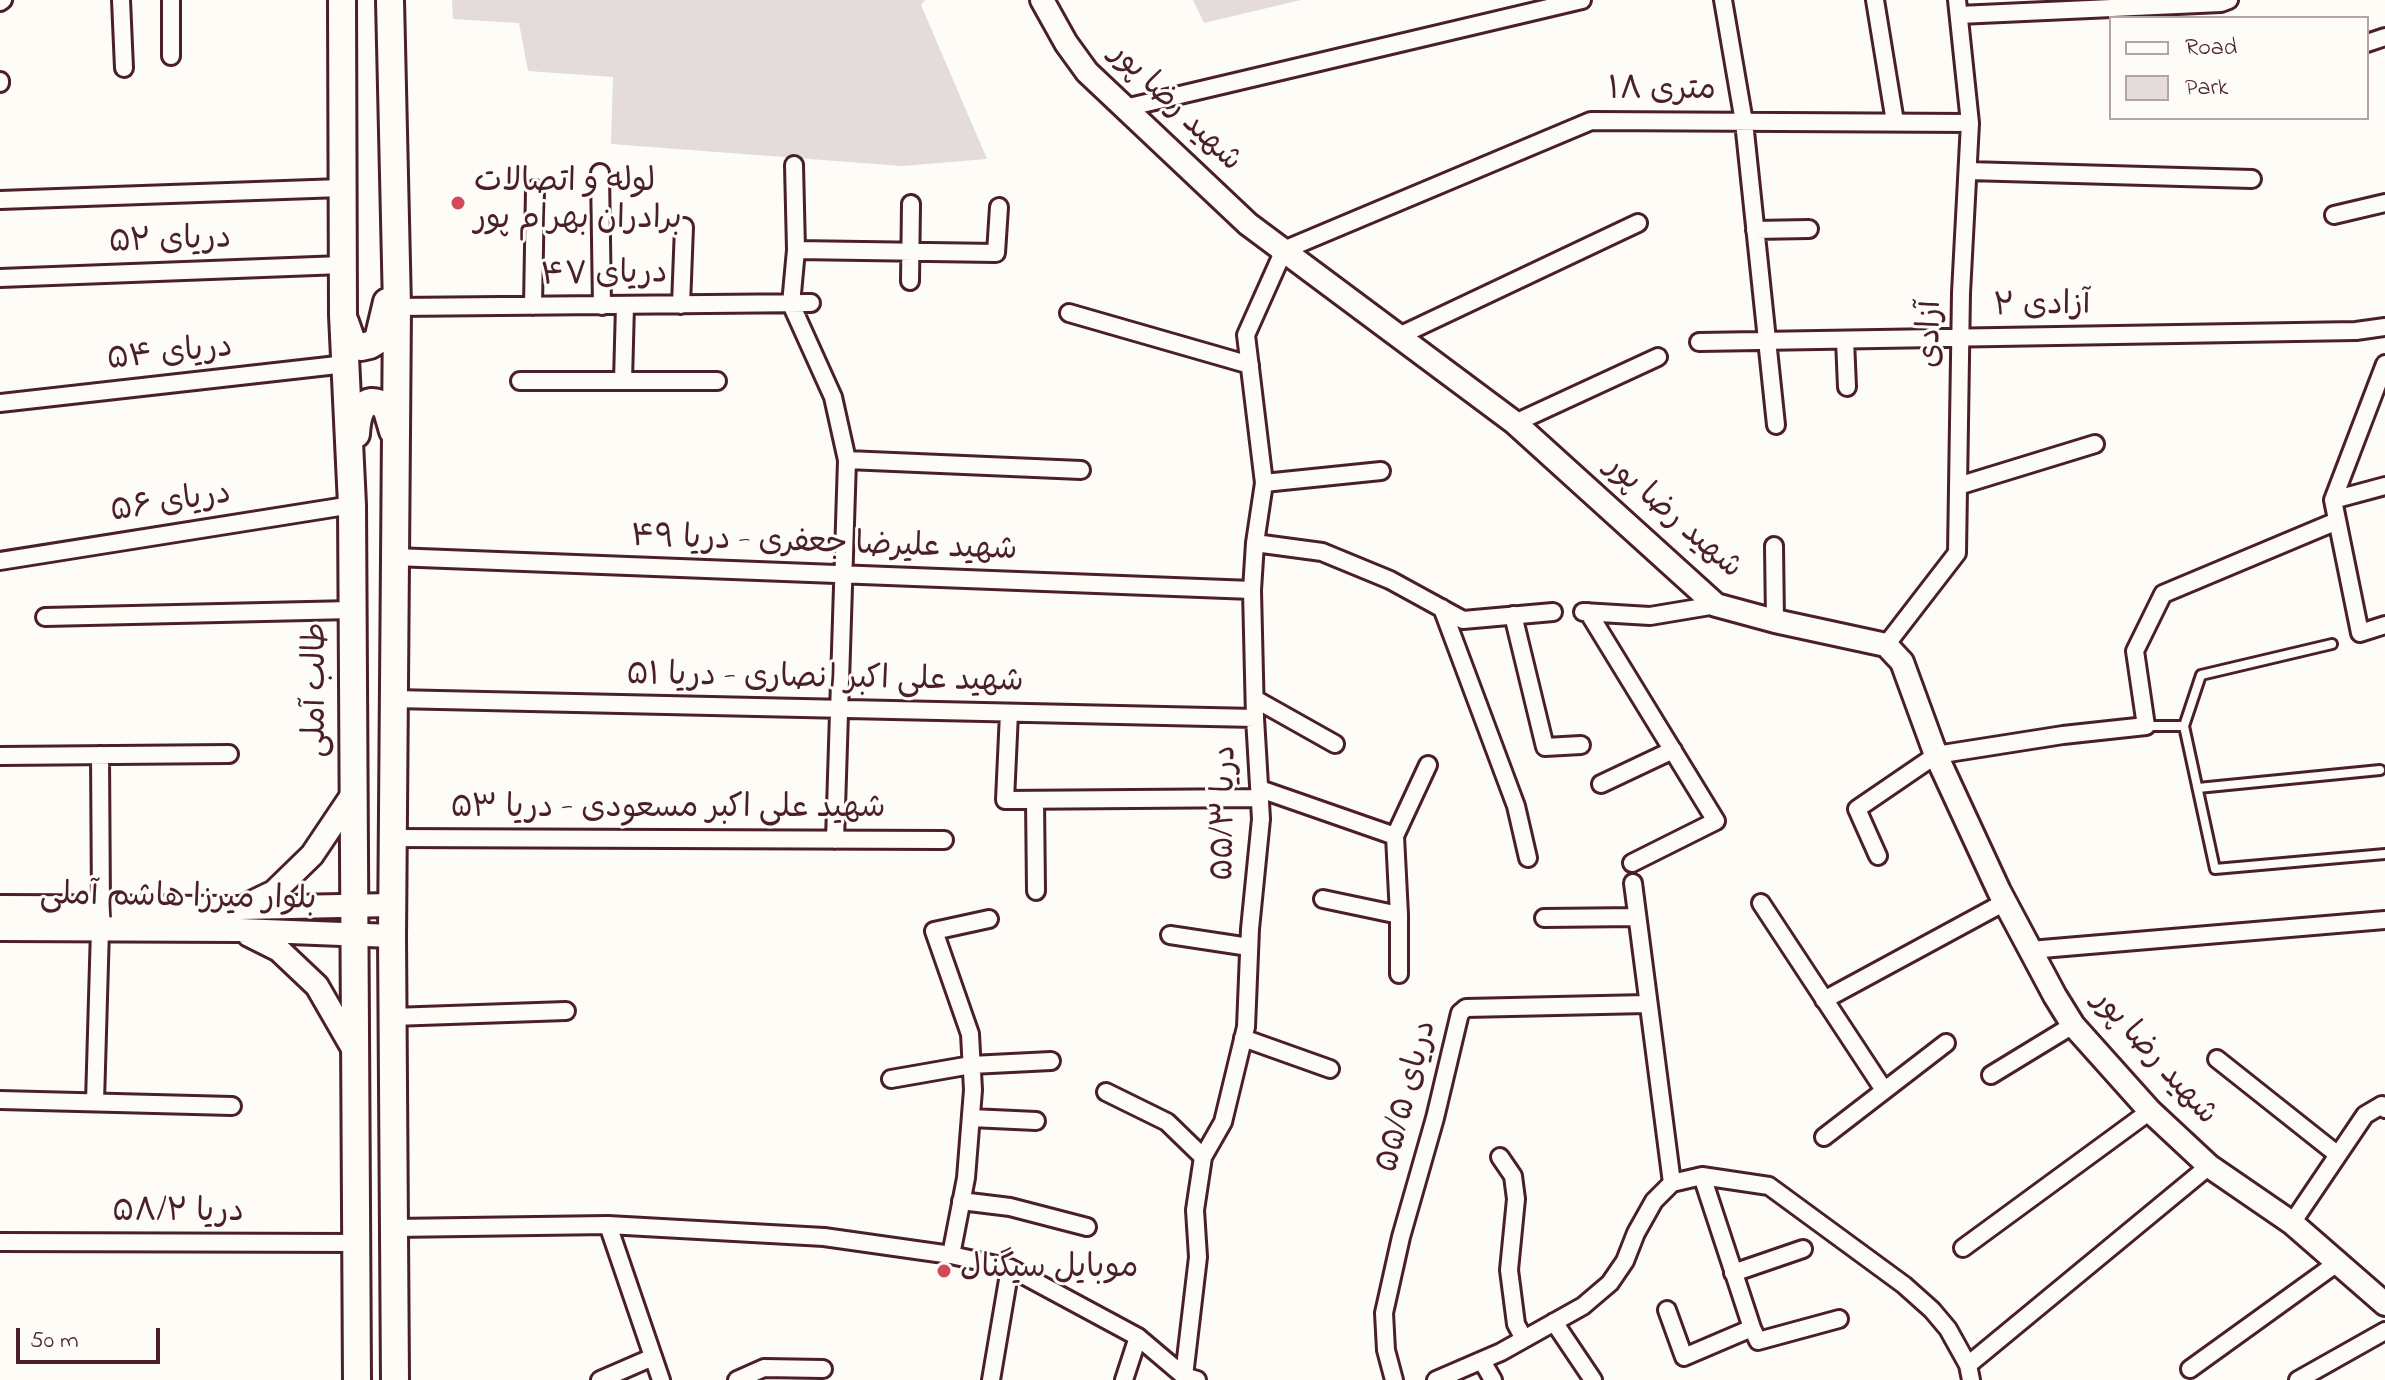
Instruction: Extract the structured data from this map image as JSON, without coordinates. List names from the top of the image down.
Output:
{
  "streets": {
    "main road": ["طالب آملی"],
    "street": [
      "۱۸ متری",
      "شهید رضا پور",
      "دریای ۵۲",
      "دریای ۴۷",
      "آزادی ۲",
      "آزادی",
      "دریای ۵۴",
      "دریای ۵۶",
      "شهید علیرضا جعفری - دریا ۴۹",
      "شهید علی اکبر انصاری - دریا ۵۱",
      "شهید علی اکبر مسعودی - دریا ۵۳",
      "دریا ۵۵/۳",
      "بلوار میرزا هاشم آملی",
      "دریای ۵۵/۵",
      "دریا ۵۸/۲"
    ]
  },
  "crossings": [
    ["۱۸ متری", "شهید رضا پور"],
    ["۱۸ متری", "آزادی"],
    ["۱۸ متری", "دریا ۵۵/۳"],
    ["شهید رضا پور", "آزادی"],
    ["شهید رضا پور", "دریا ۵۵/۳"],
    ["دریای ۵۲", "طالب آملی"],
    ["آزادی ۲", "آزادی"],
    ["دریای ۵۴", "طالب آملی"],
    ["دریای ۵۶", "طالب آملی"],
    ["شهید علیرضا جعفری - دریا ۴۹", "دریا ۵۵/۳"],
    ["شهید علی اکبر انصاری - دریا ۵۱", "دریا ۵۵/۳"],
    ["طالب آملی", "بلوار میرزا هاشم آملی"],
    ["طالب آملی", "دریا ۵۸/۲"]
  ],
  "places": ["لوله و اتصالات برادران بهرام پور", "موبایل سیگنال"],
  "legend": ["Road", "Park"],
  "scale_bar": "50 m"
}
